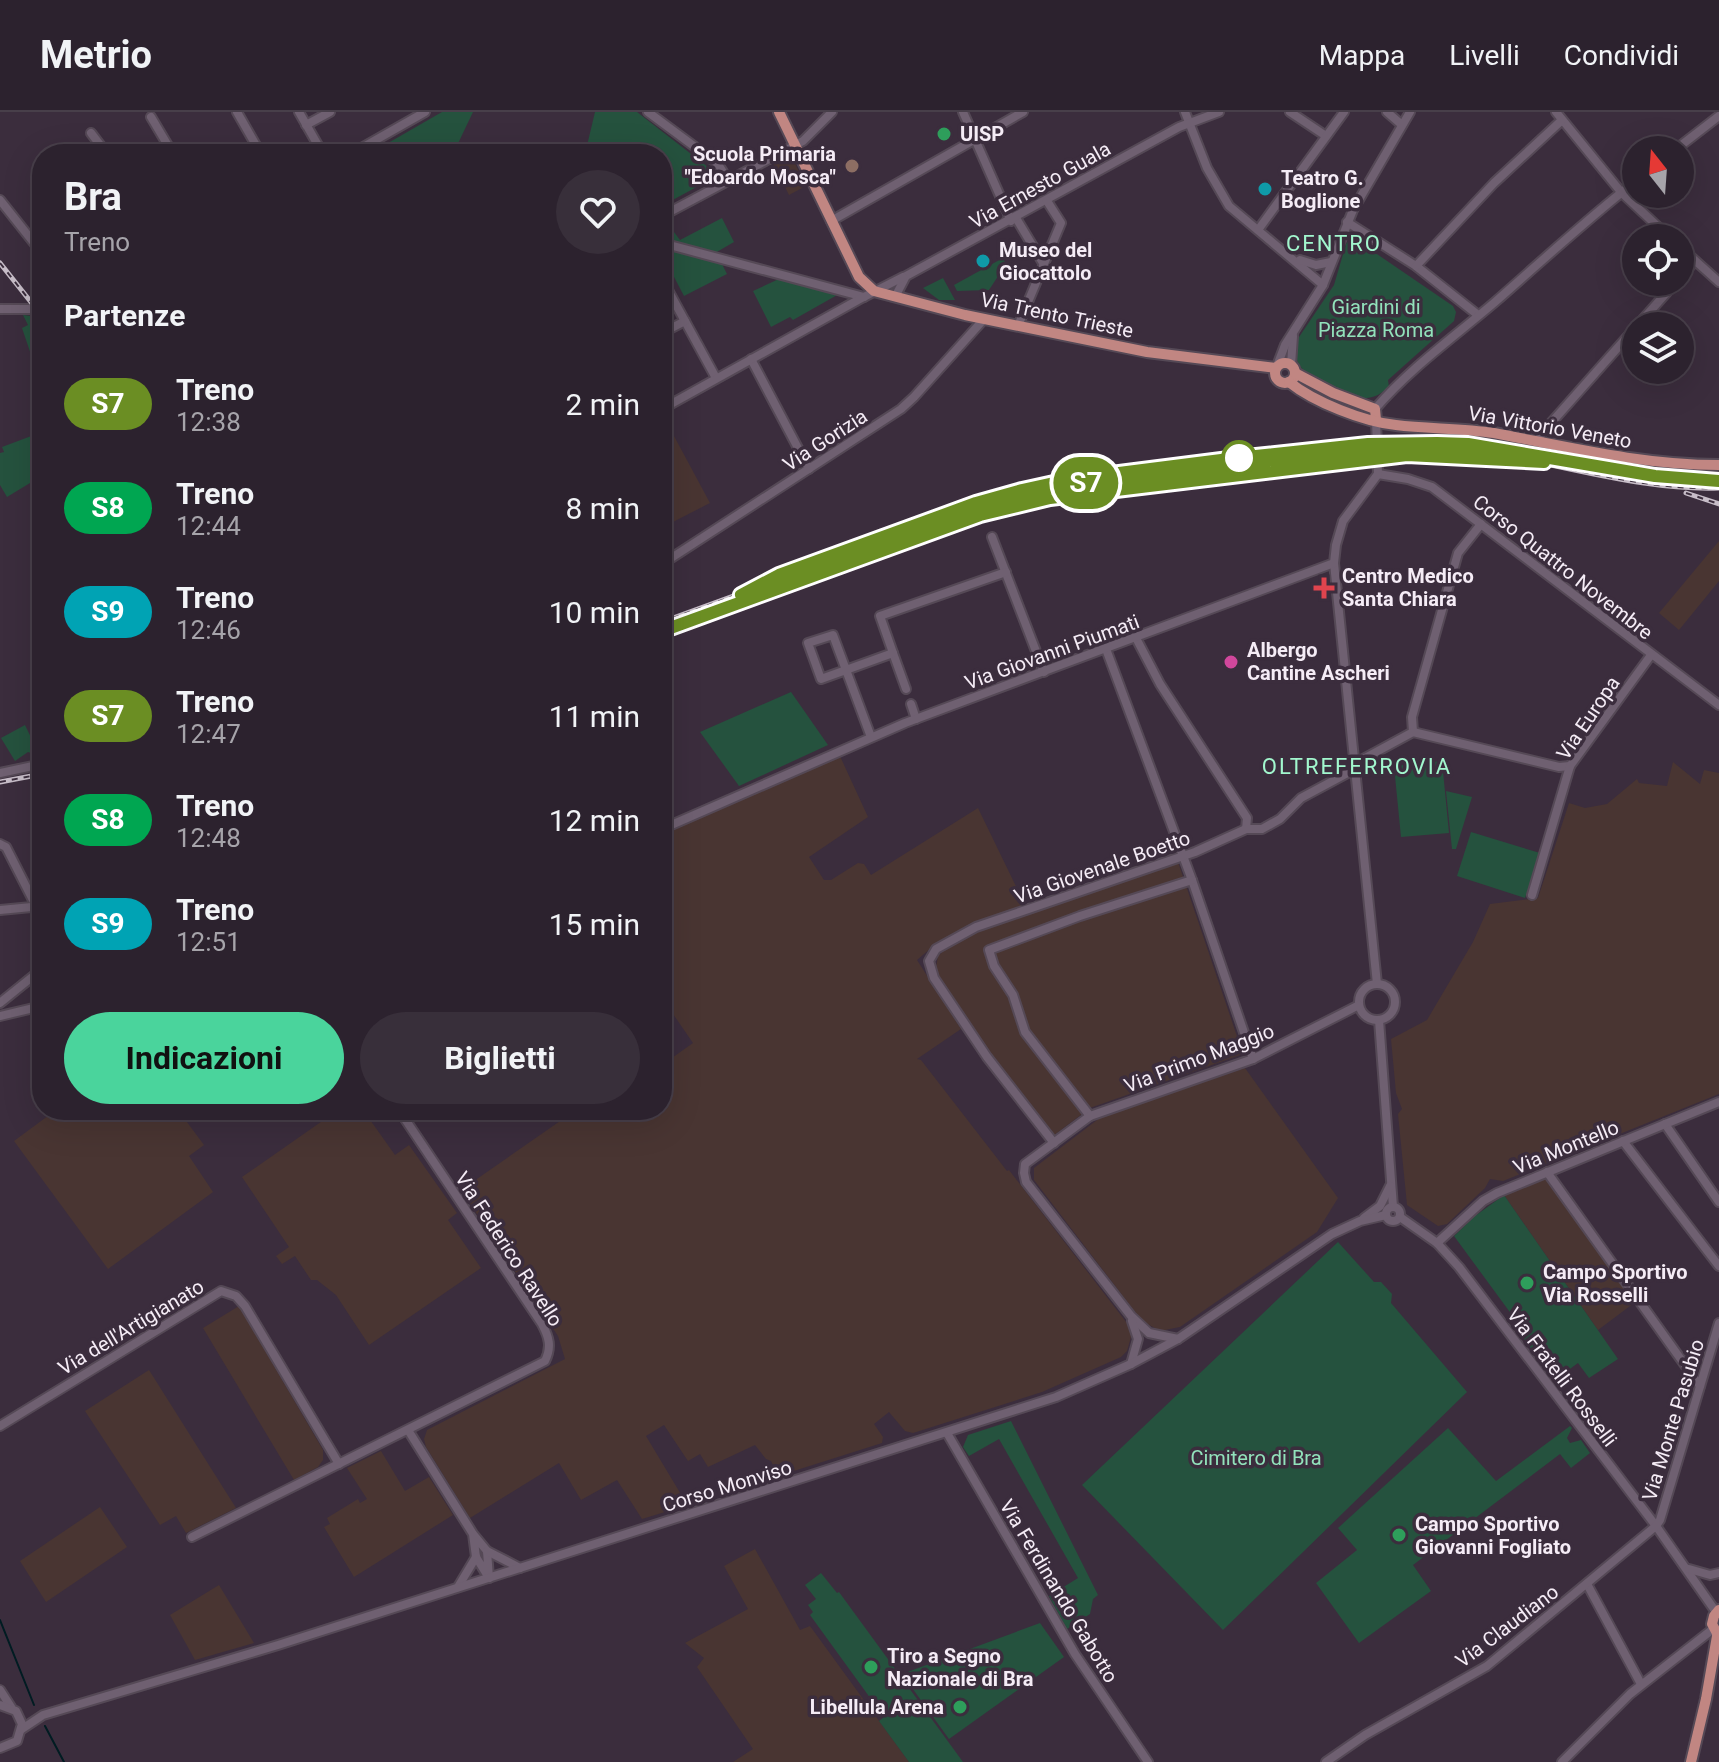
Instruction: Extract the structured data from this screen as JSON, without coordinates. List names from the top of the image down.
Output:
{
  "streets": {
    "main road": ["Via Trento Trieste", "Via Vittorio Veneto"],
    "street": [
      "Via Ernesto Guala",
      "Via Gorizia",
      "Corso Quattro Novembre",
      "Via Giovanni Piumati",
      "Via Europa",
      "Via Giovenale Boetto",
      "Via Primo Maggio",
      "Via Montello",
      "Via Federico Ravello",
      "Via dell'Artigianato",
      "Via Fratelli Rosselli",
      "Via Monte Pasubio",
      "Corso Monviso",
      "Via Ferdinando Gabotto",
      "Via Claudiano"
    ]
  },
  "crossings": [
    ["Via Ernesto Guala", "Via Trento Trieste"],
    ["Via Trento Trieste", "Via Gorizia"],
    ["Corso Quattro Novembre", "Via Europa"],
    ["Via Giovenale Boetto", "Via Primo Maggio"],
    ["Via Montello", "Via Fratelli Rosselli"],
    ["Via Fratelli Rosselli", "Via Monte Pasubio"],
    ["Via Fratelli Rosselli", "Corso Monviso"],
    ["Via Fratelli Rosselli", "Via Claudiano"],
    ["Via Monte Pasubio", "Via Claudiano"],
    ["Corso Monviso", "Via Ferdinando Gabotto"]
  ],
  "districts": ["CENTRO", "OLTREFERROVIA"],
  "parks": ["Giardini di Piazza Roma", "Cimitero di Bra"],
  "places": {
    "other": [
      "UISP",
      "Scuola Primaria \"Edoardo Mosca\"",
      "Teatro G. Boglione",
      "Museo del Giocattolo",
      "Albergo Cantine Ascheri",
      "Campo Sportivo Via Rosselli",
      "Campo Sportivo Giovanni Fogliato",
      "Tiro a Segno Nazionale di Bra",
      "Libellula Arena"
    ],
    "health": ["Centro Medico Santa Chiara"]
  },
  "north": "top",
  "page": {
    "header": "Metrio",
    "nav": ["Mappa", "Livelli", "Condividi"],
    "on_map": "S7",
    "heading": [
      ["Bra", "Treno"],
      "Partenze"
    ],
    "list": [
      {
        "mark": "S7",
        "name": "Treno",
        "note": "12:38",
        "value": "2 min"
      },
      {
        "mark": "S8",
        "name": "Treno",
        "note": "12:44",
        "value": "8 min"
      },
      {
        "mark": "S9",
        "name": "Treno",
        "note": "12:46",
        "value": "10 min"
      },
      {
        "mark": "S7",
        "name": "Treno",
        "note": "12:47",
        "value": "11 min"
      },
      {
        "mark": "S8",
        "name": "Treno",
        "note": "12:48",
        "value": "12 min"
      },
      {
        "mark": "S9",
        "name": "Treno",
        "note": "12:51",
        "value": "15 min"
      }
    ],
    "buttons": ["Indicazioni", "Biglietti"]
  }
}
